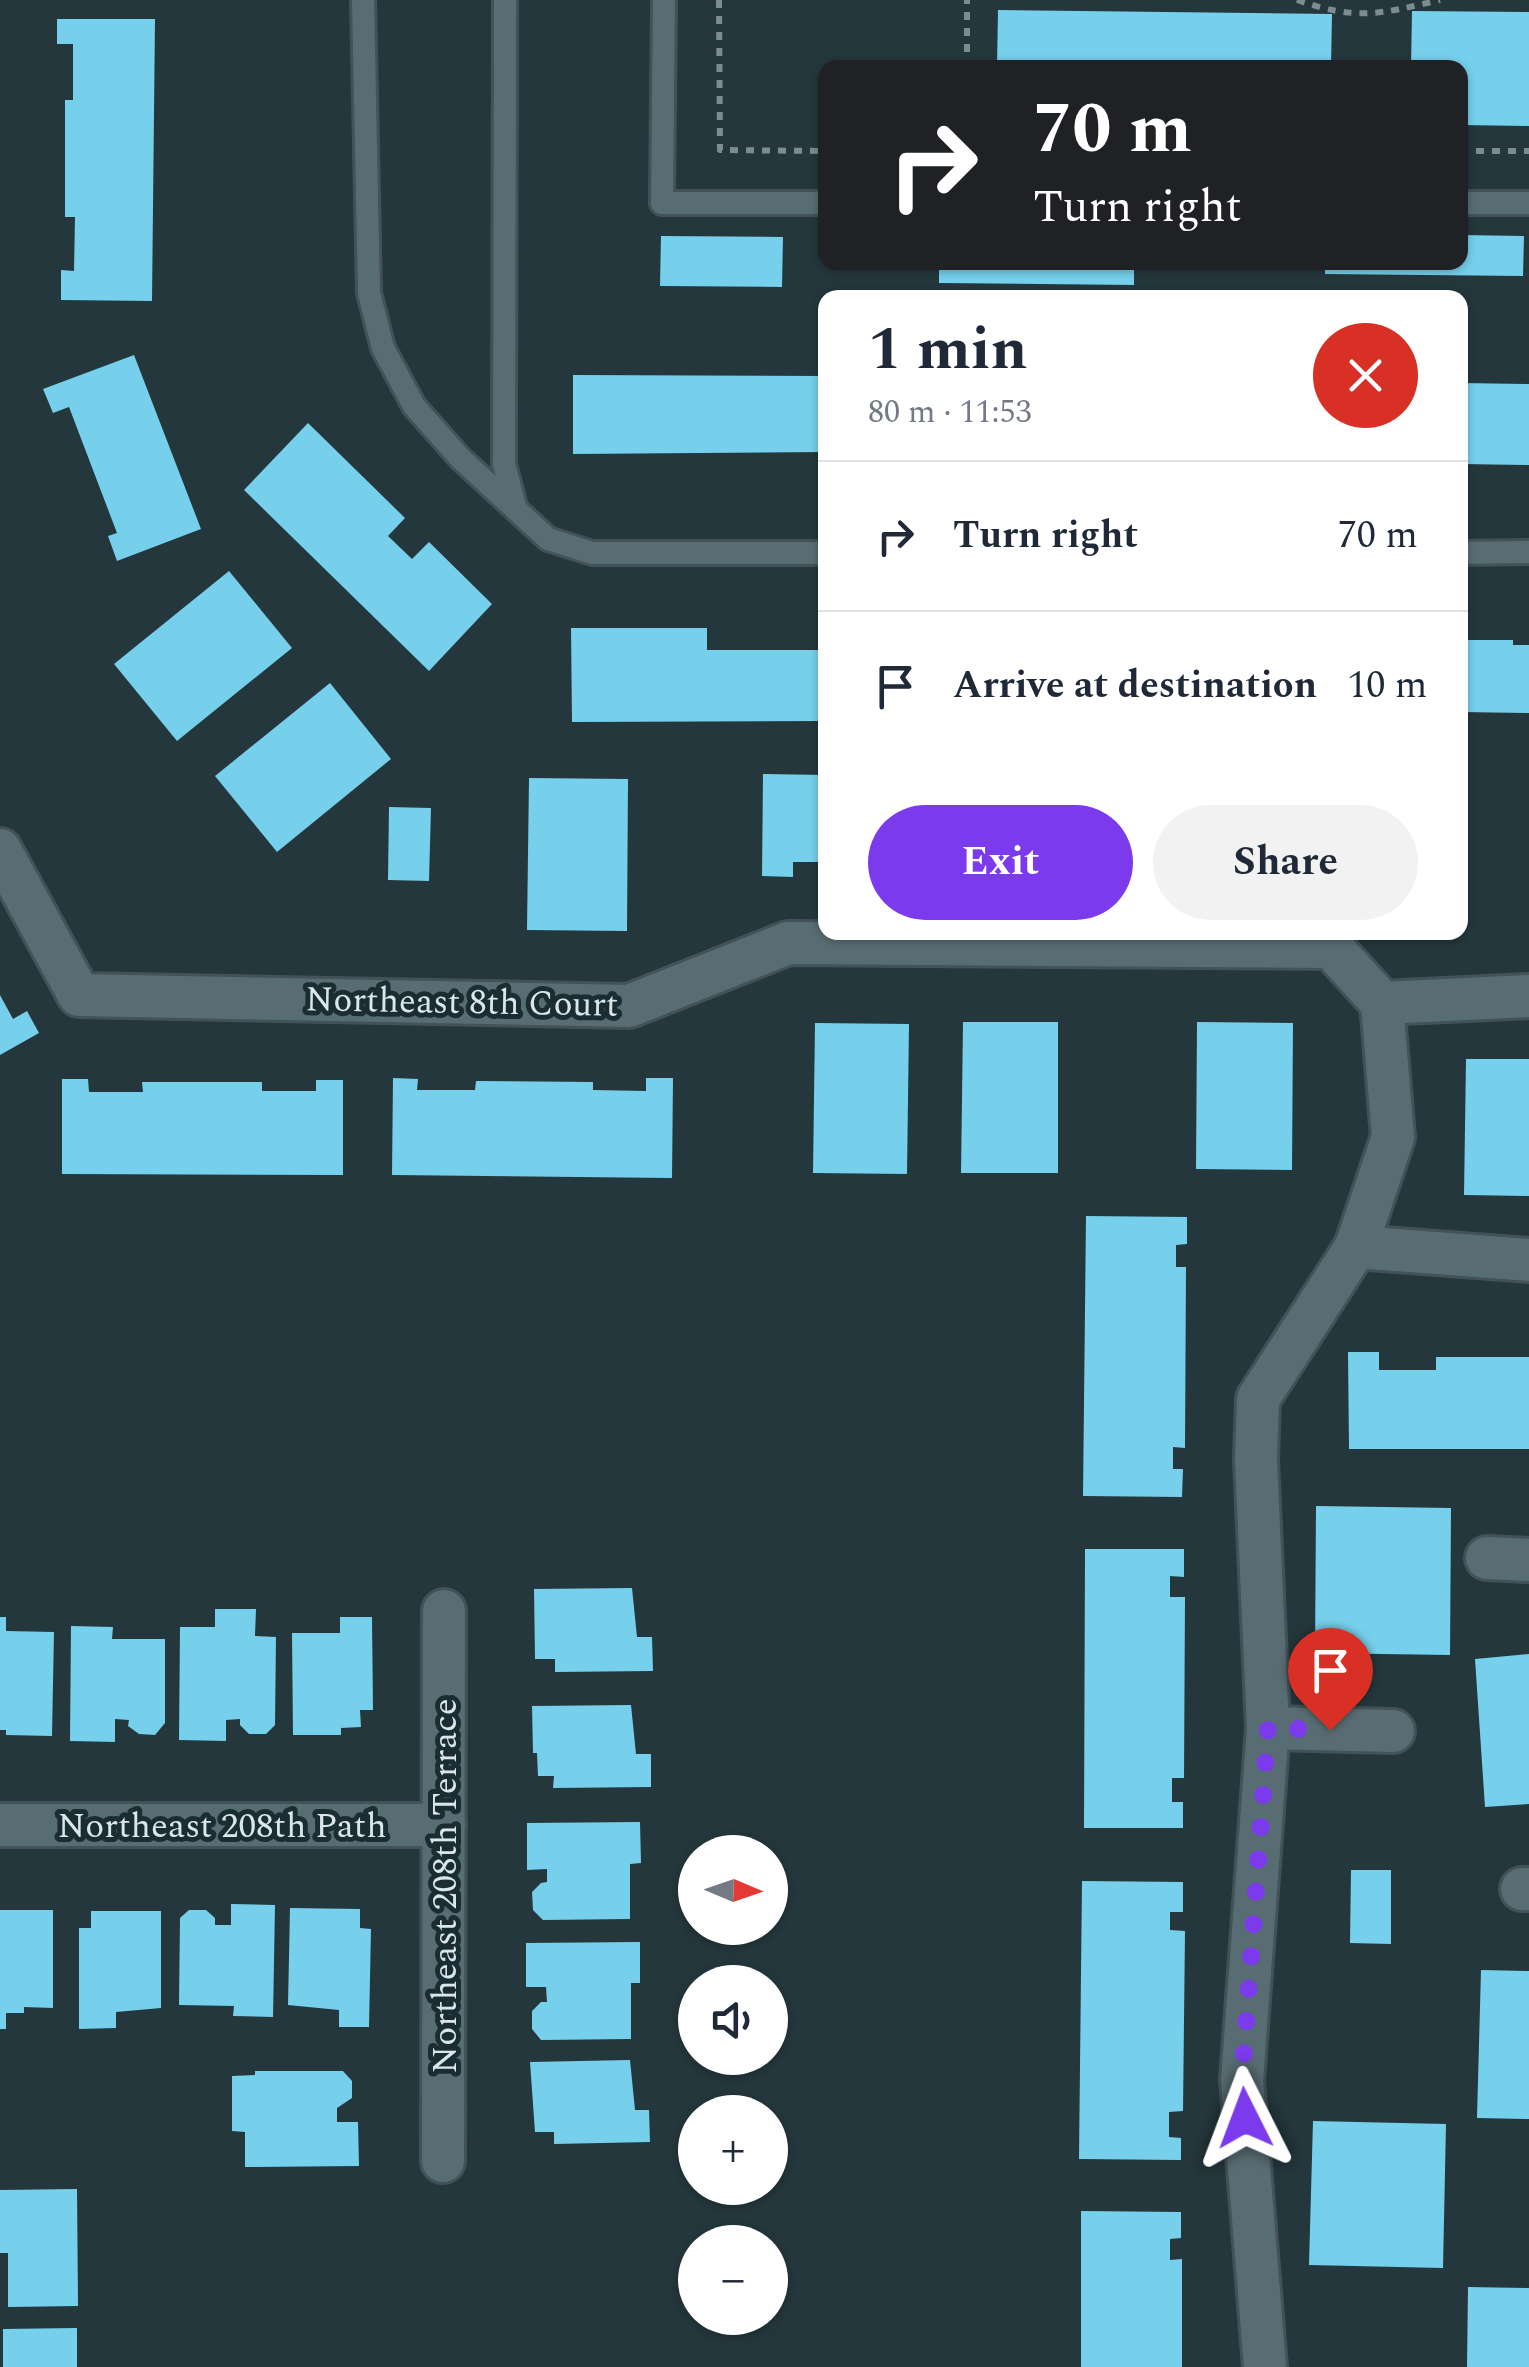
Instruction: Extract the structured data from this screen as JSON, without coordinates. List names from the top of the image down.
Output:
{
  "streets": {
    "street": ["Northeast 8th Court", "Northeast 208th Path", "Northeast 208th Terrace"]
  },
  "crossings": [
    ["Northeast 208th Path", "Northeast 208th Terrace"]
  ],
  "north": "right",
  "page": {
    "turn": ["70 m", "Turn right"],
    "heading": ["1 min", "80 m · 11:53"],
    "list": [
      {
        "name": "Turn right",
        "value": "70 m"
      },
      {
        "name": "Arrive at destination",
        "value": "10 m"
      }
    ],
    "buttons": ["Exit", "Share"],
    "map_buttons": ["+", "−"]
  }
}
